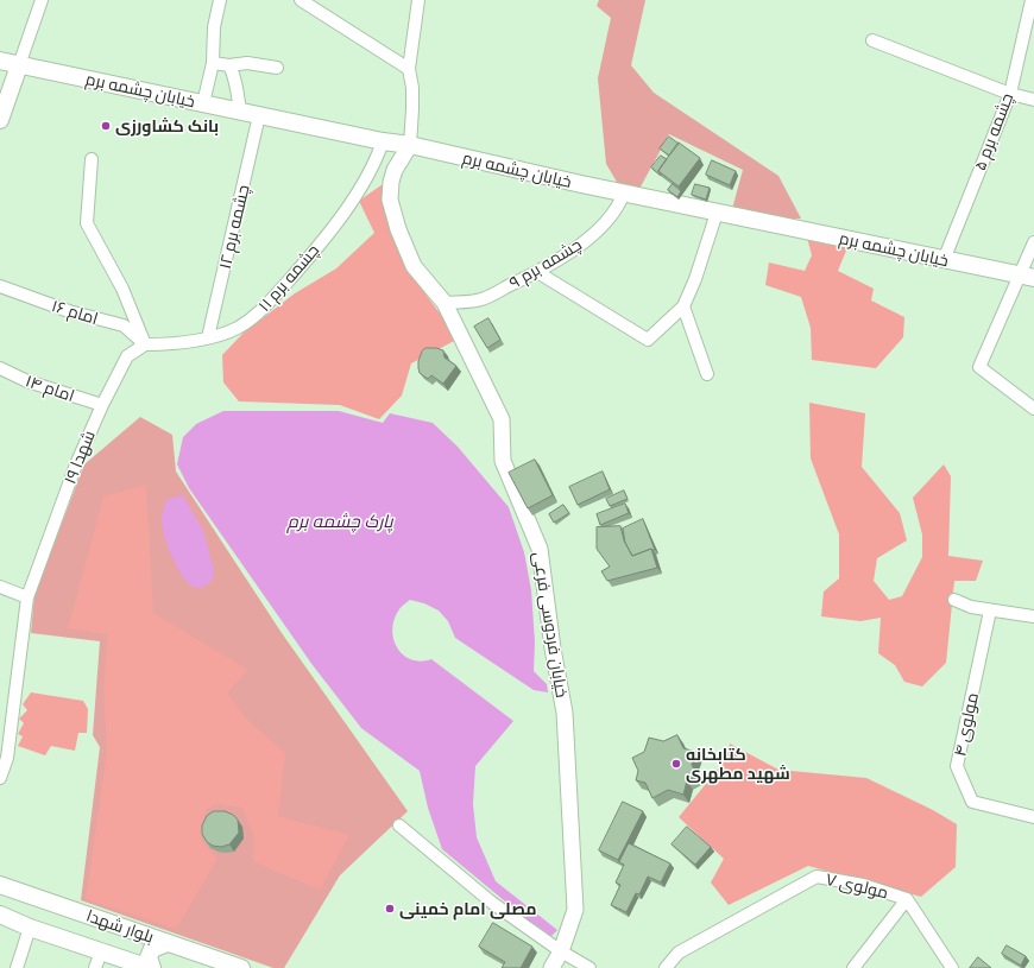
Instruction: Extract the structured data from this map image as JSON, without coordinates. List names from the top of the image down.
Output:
{
  "streets": {
    "main road": ["خیابان چشمه برم", "بلوار شهدا"],
    "street": [
      "چشمه برم ۵",
      "چشمه برم ۱۲",
      "چشمه برم ۹",
      "چشمه برم ۱۱",
      "امام ۱۶",
      "امام ۱۴",
      "شهدا ۱۹",
      "خیابان فردوسی فرعی",
      "مولوی ۴",
      "مولوی ۷"
    ]
  },
  "crossings": [
    ["خیابان چشمه برم", "چشمه برم ۵"],
    ["خیابان چشمه برم", "چشمه برم ۱۲"],
    ["خیابان چشمه برم", "چشمه برم ۹"],
    ["خیابان چشمه برم", "چشمه برم ۱۱"],
    ["خیابان چشمه برم", "خیابان فردوسی فرعی"],
    ["چشمه برم ۱۲", "چشمه برم ۱۱"],
    ["چشمه برم ۹", "خیابان فردوسی فرعی"],
    ["چشمه برم ۱۱", "امام ۱۶"],
    ["چشمه برم ۱۱", "شهدا ۱۹"],
    ["امام ۱۶", "شهدا ۱۹"],
    ["امام ۱۴", "شهدا ۱۹"]
  ],
  "water": ["پارک چشمه برم"],
  "places": ["بانک کشاورزی", "کتابخانه شهید مطهری", "مصلی امام خمینی"]
}
